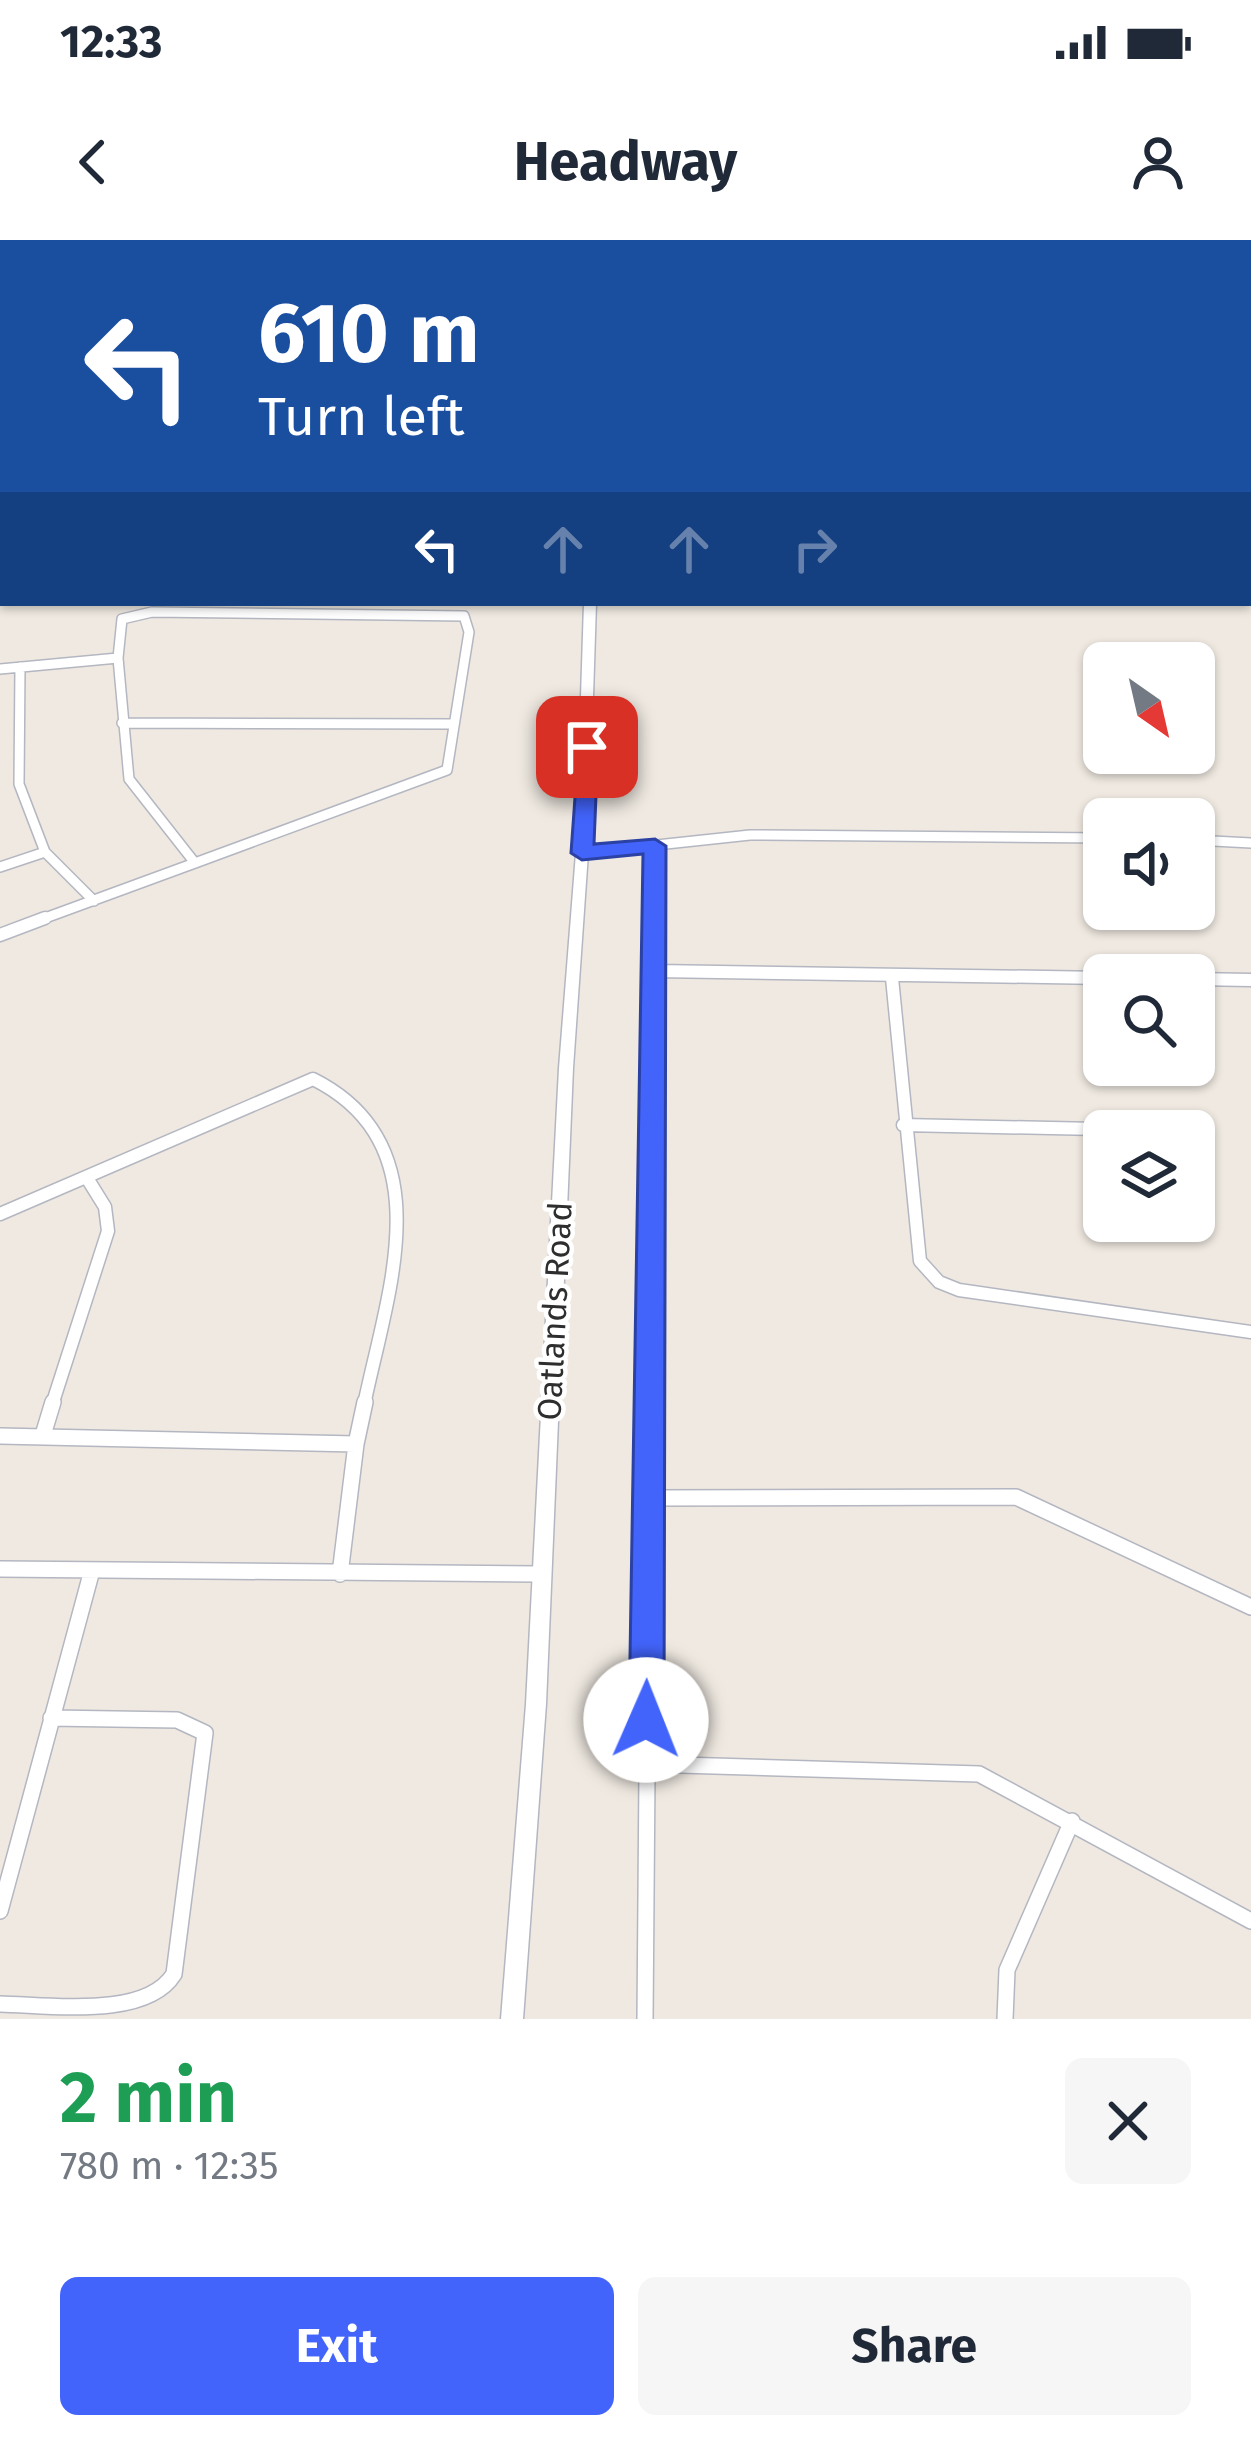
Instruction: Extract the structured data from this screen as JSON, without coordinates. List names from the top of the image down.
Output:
{
  "streets": {
    "street": ["Oatlands Road"]
  },
  "north": "bottom right",
  "page": {
    "status": "12:33",
    "header": "Headway",
    "turn": ["610 m", "Turn left"],
    "heading": ["2 min", "780 m · 12:35"],
    "buttons": ["Exit", "Share"]
  }
}
